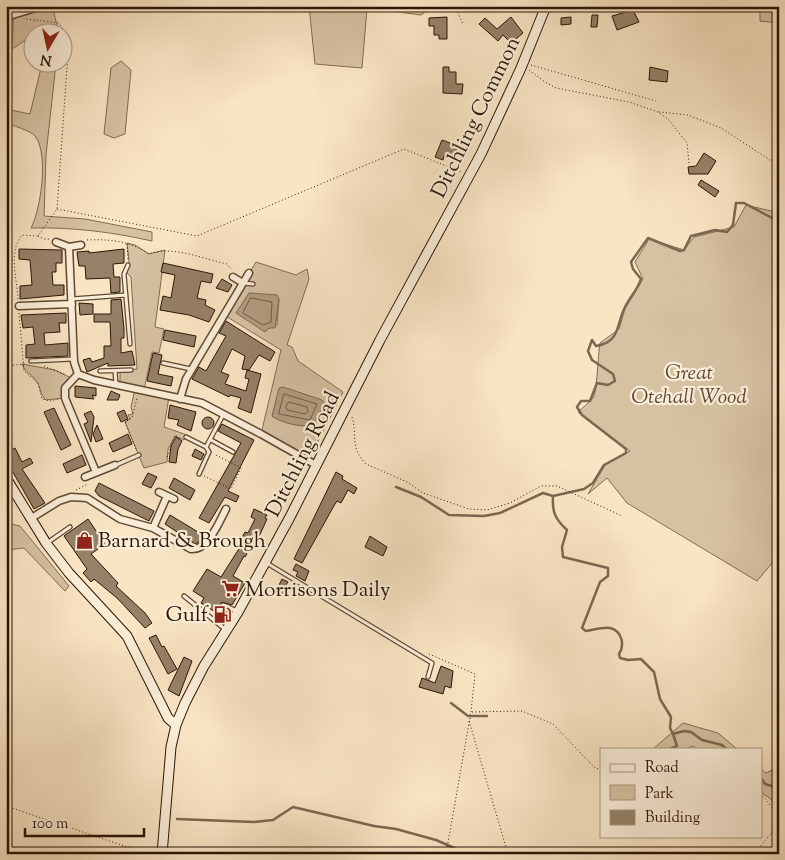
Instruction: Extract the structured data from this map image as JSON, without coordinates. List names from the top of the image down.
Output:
{
  "streets": {
    "main road": ["Ditchling Common", "Ditchling Road"]
  },
  "crossings": [
    ["Ditchling Common", "Ditchling Road"]
  ],
  "parks": ["Great Otehall Wood"],
  "places": {
    "shop": ["Barnard & Brough"],
    "supermarket": ["Morrisons Daily"],
    "fuel station": ["Gulf"]
  },
  "legend": ["Road", "Park", "Building"],
  "scale_bar": "100 m",
  "north": "bottom"
}
